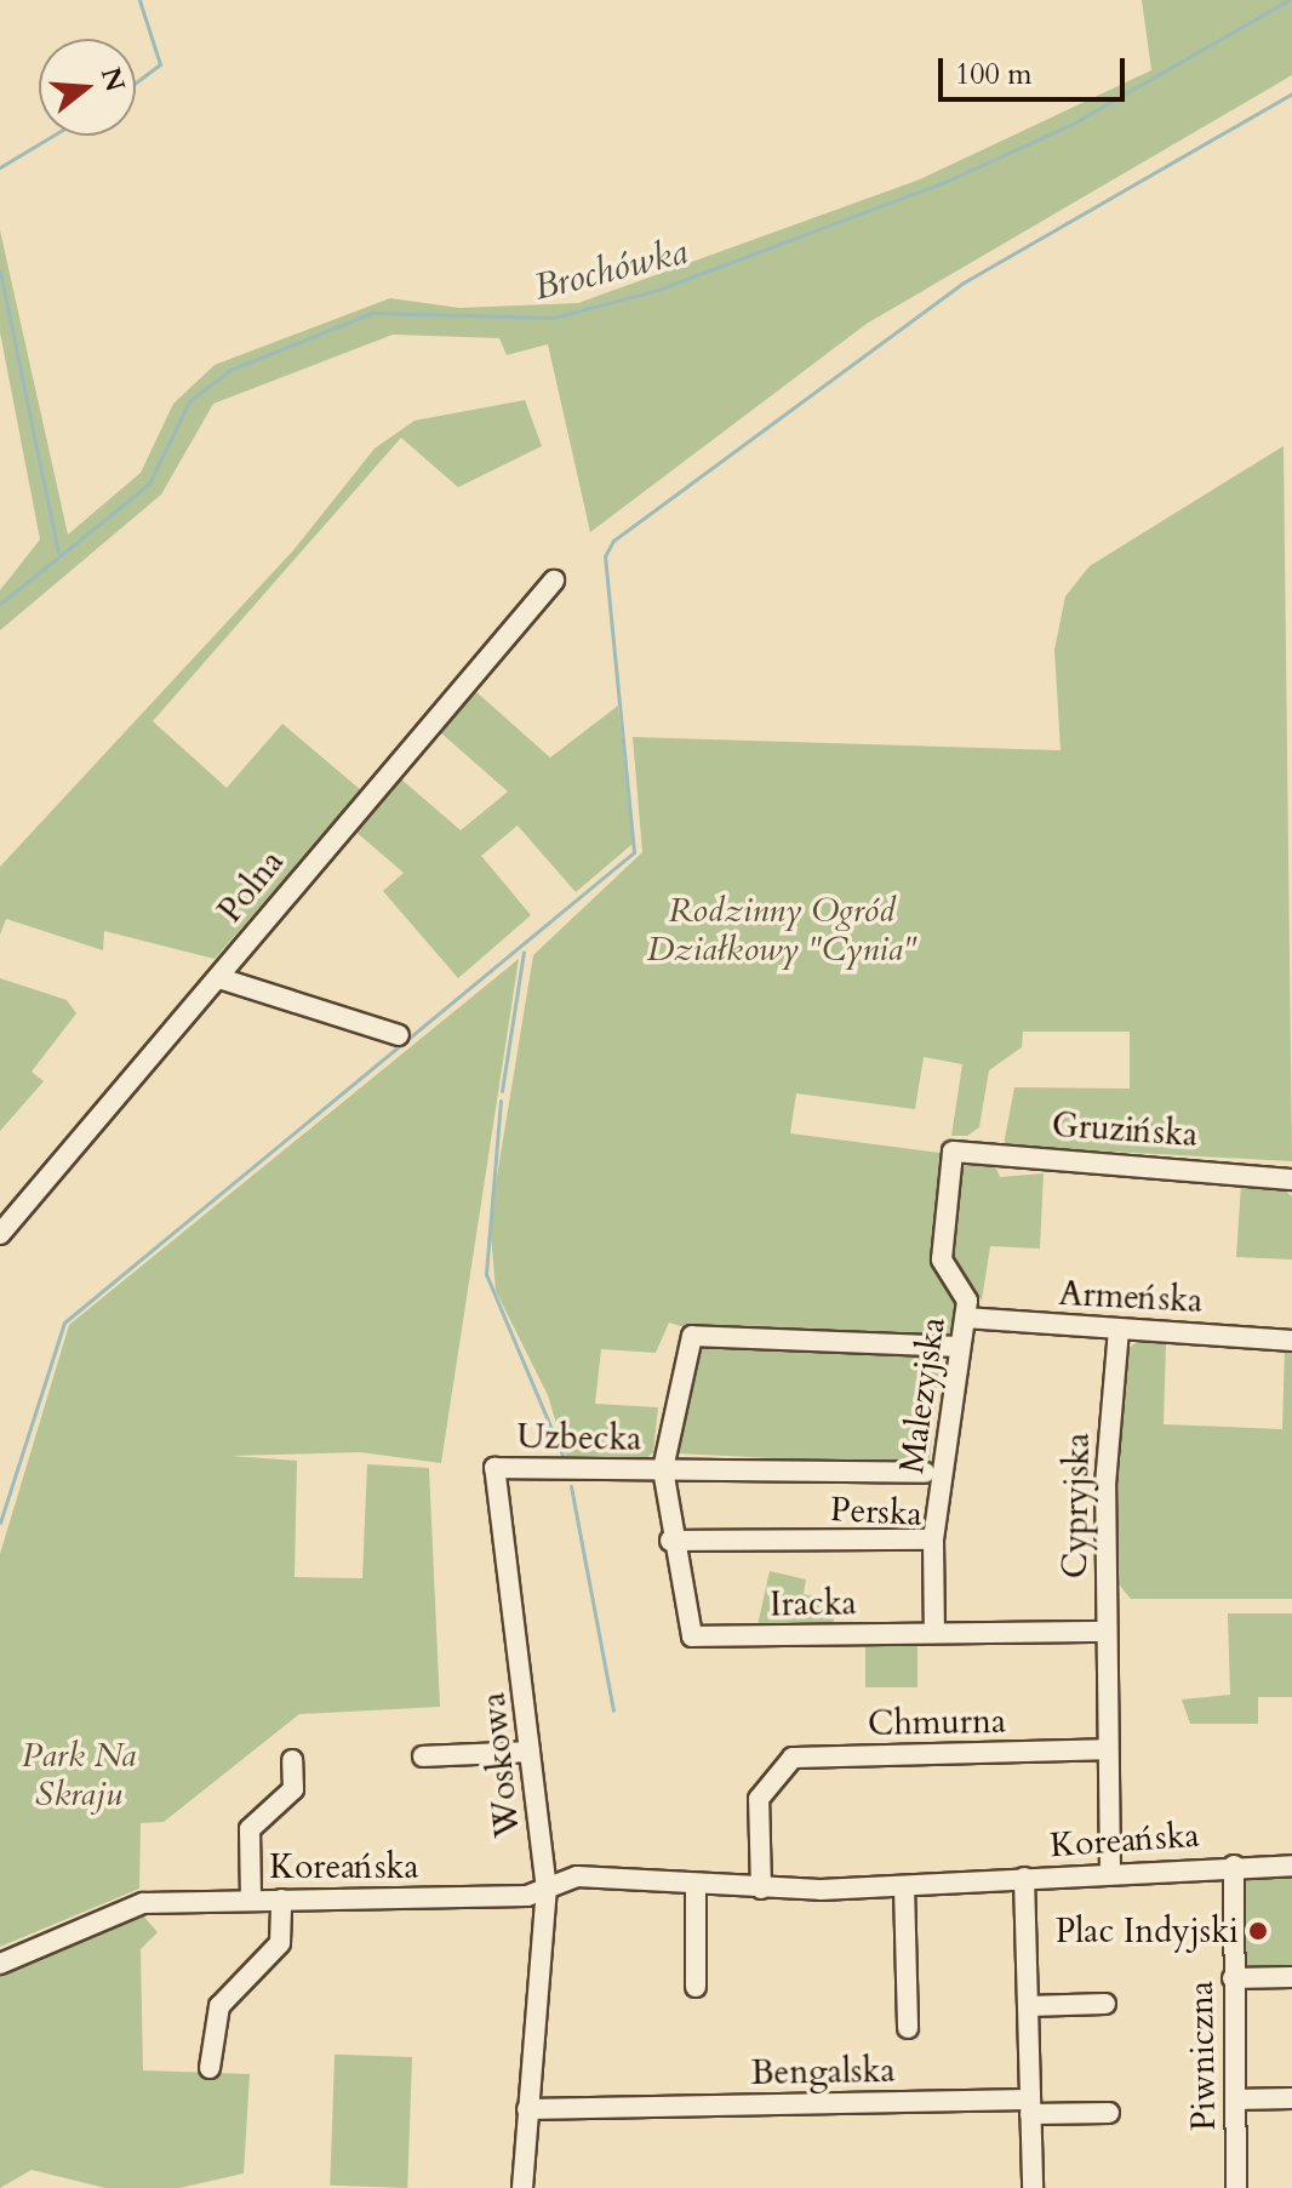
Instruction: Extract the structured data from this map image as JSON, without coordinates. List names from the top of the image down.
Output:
{
  "streets": {
    "street": [
      "Polna",
      "Gruzińska",
      "Armeńska",
      "Malezyjska",
      "Uzbecka",
      "Cypryjska",
      "Perska",
      "Iracka",
      "Chmurna",
      "Woskowa",
      "Koreańska",
      "Piwniczna",
      "Bengalska"
    ]
  },
  "crossings": [
    ["Gruzińska", "Malezyjska"],
    ["Armeńska", "Malezyjska"],
    ["Armeńska", "Cypryjska"],
    ["Malezyjska", "Perska"],
    ["Malezyjska", "Iracka"],
    ["Uzbecka", "Iracka"],
    ["Uzbecka", "Woskowa"],
    ["Cypryjska", "Iracka"],
    ["Cypryjska", "Chmurna"],
    ["Perska", "Iracka"],
    ["Chmurna", "Koreańska"],
    ["Woskowa", "Koreańska"],
    ["Woskowa", "Bengalska"],
    ["Koreańska", "Piwniczna"]
  ],
  "water": ["Brochówka"],
  "parks": ["Rodzinny Ogród Działkowy \"Cynia\"", "Park Na Skraju"],
  "places": ["Plac Indyjski"],
  "scale_bar": "100 m",
  "north": "right"
}
